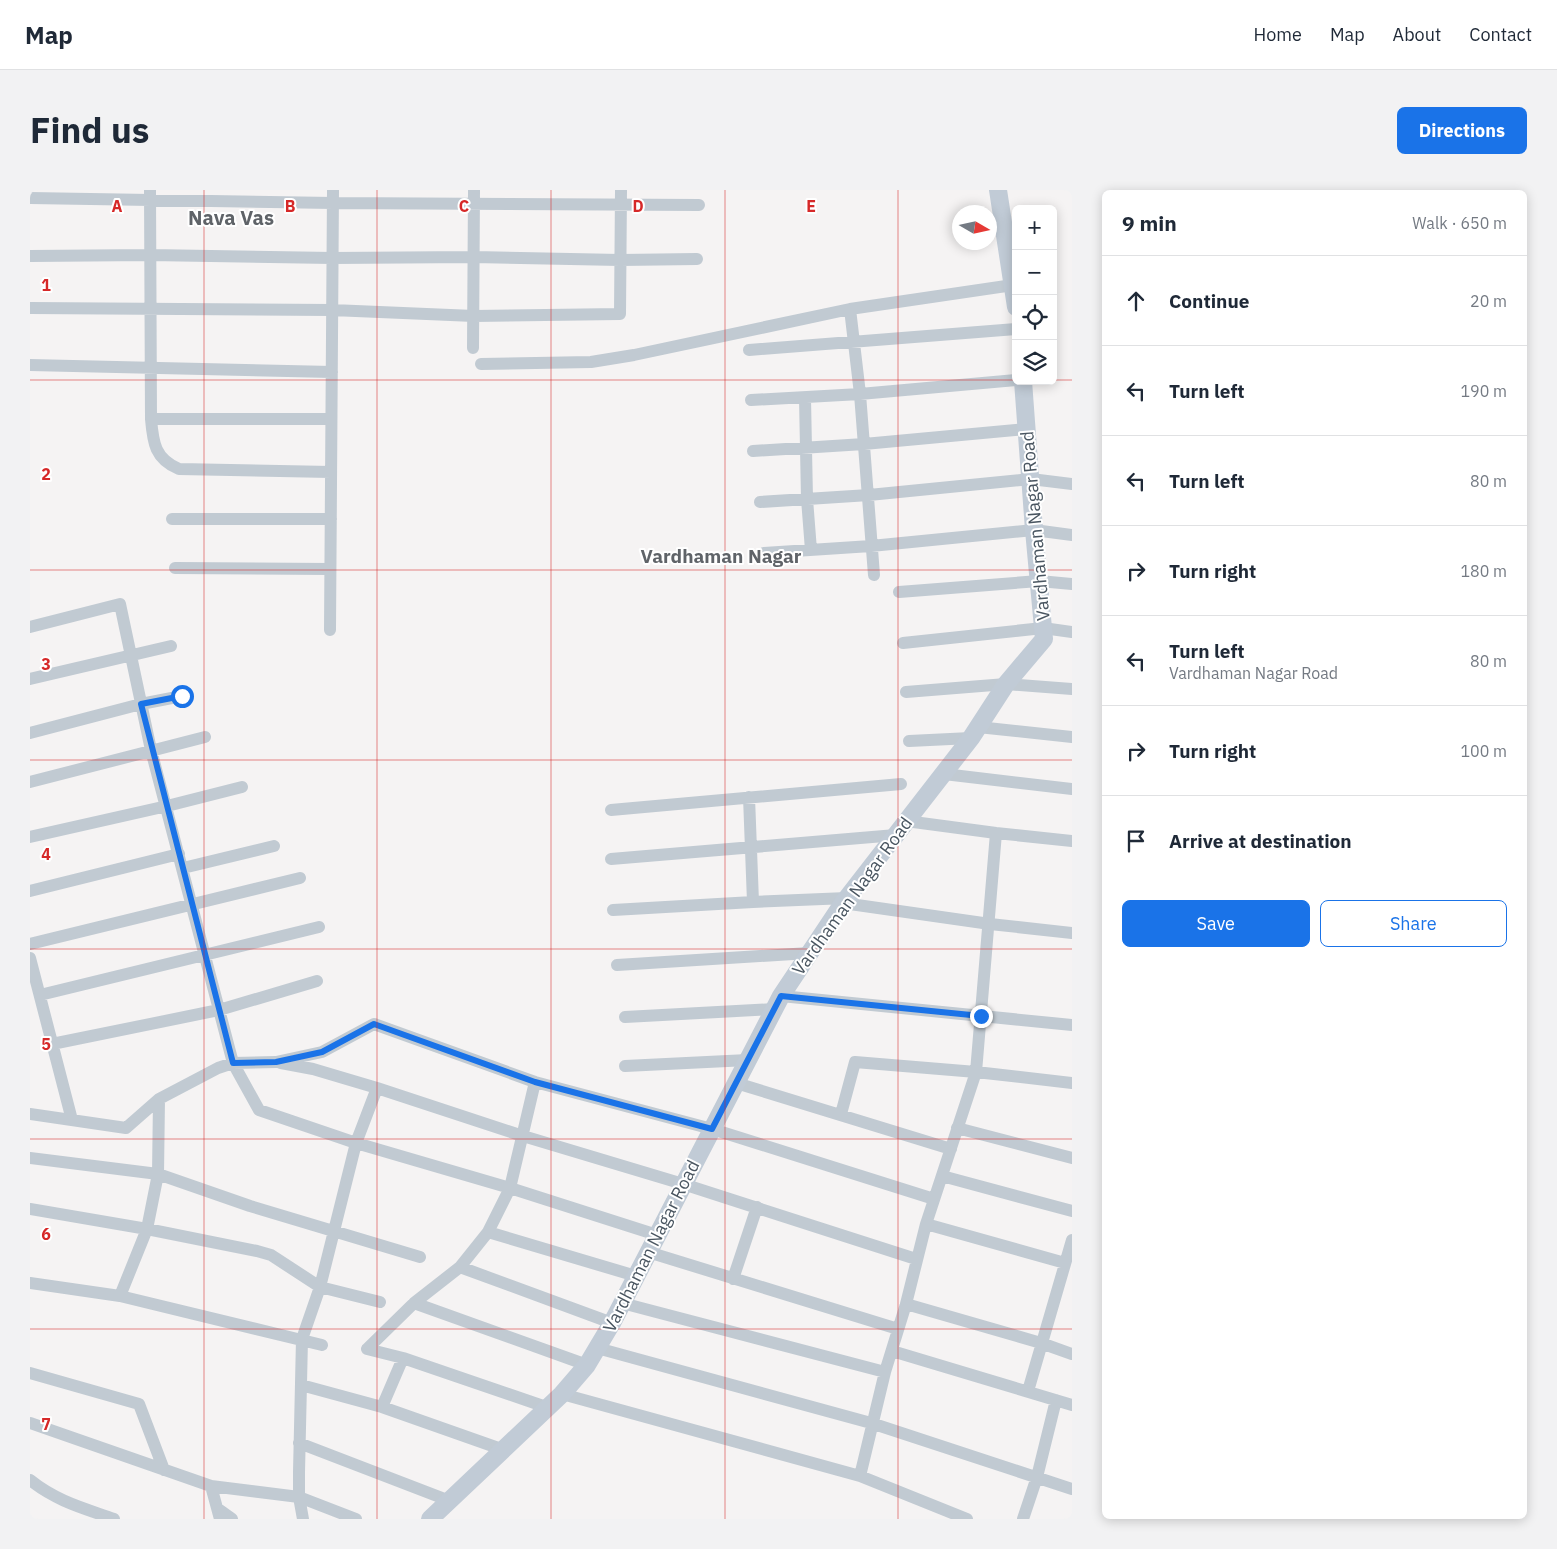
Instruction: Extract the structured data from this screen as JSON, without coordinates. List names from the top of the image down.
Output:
{
  "streets": {
    "street": ["Vardhaman Nagar Road"]
  },
  "districts": ["Nava Vas", "Vardhaman Nagar"],
  "north": "right",
  "page": {
    "header": "Map",
    "nav": [
      "Home",
      "Map",
      "About",
      "Contact"
    ],
    "title": "Find us",
    "buttons": [
      "Directions",
      ["Save", "Share"]
    ],
    "heading": ["9 min", "Walk · 650 m"],
    "map_buttons": ["+", "−"],
    "list": [
      ["Continue", "20 m"],
      ["Turn left", "190 m"],
      ["Turn left", "80 m"],
      ["Turn right", "180 m"],
      ["Turn left", "Vardhaman Nagar Road", "80 m"],
      ["Turn right", "100 m"],
      "Arrive at destination"
    ]
  },
  "grid": {
    "columns": [
      "A",
      "B",
      "C",
      "D",
      "E"
    ],
    "rows": [
      "1",
      "2",
      "3",
      "4",
      "5",
      "6",
      "7"
    ]
  }
}
